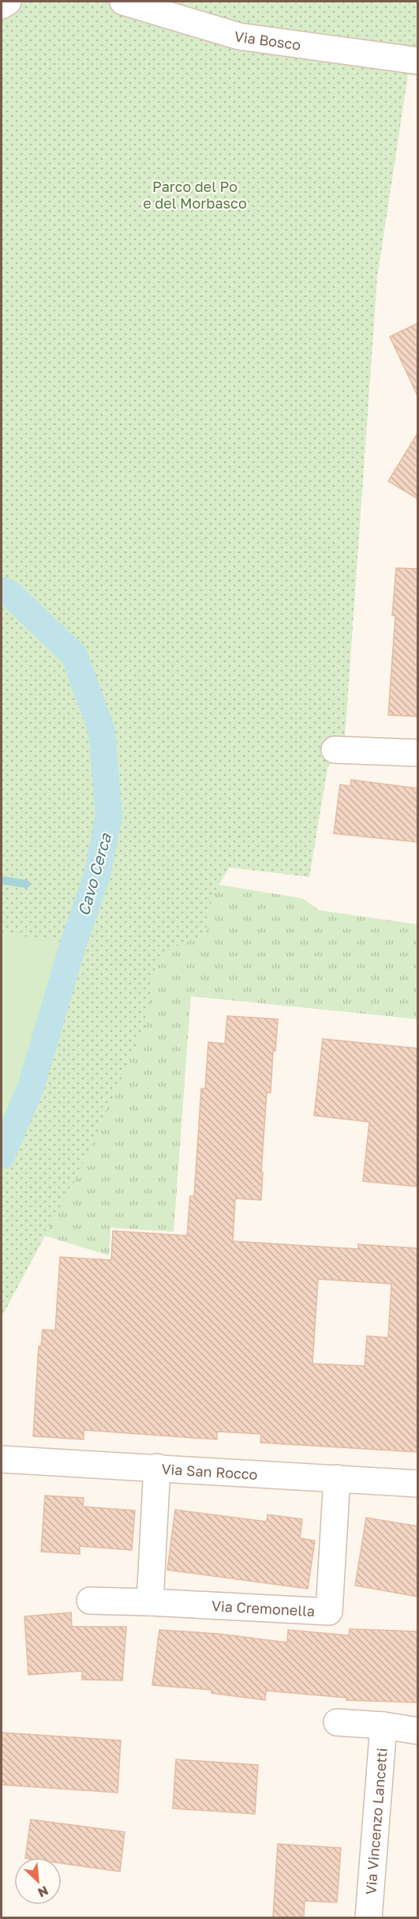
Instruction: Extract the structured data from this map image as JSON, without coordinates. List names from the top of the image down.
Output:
{
  "streets": {
    "street": [
      "Via Bosco",
      "Via San Rocco",
      "Via Cremonella",
      "Via Vincenzo Lancetti"
    ]
  },
  "crossings": [
    ["Via San Rocco", "Via Cremonella"]
  ],
  "water": ["Cavo Cerca"],
  "parks": ["Parco del Po e del Morbasco"],
  "north": "bottom right"
}
